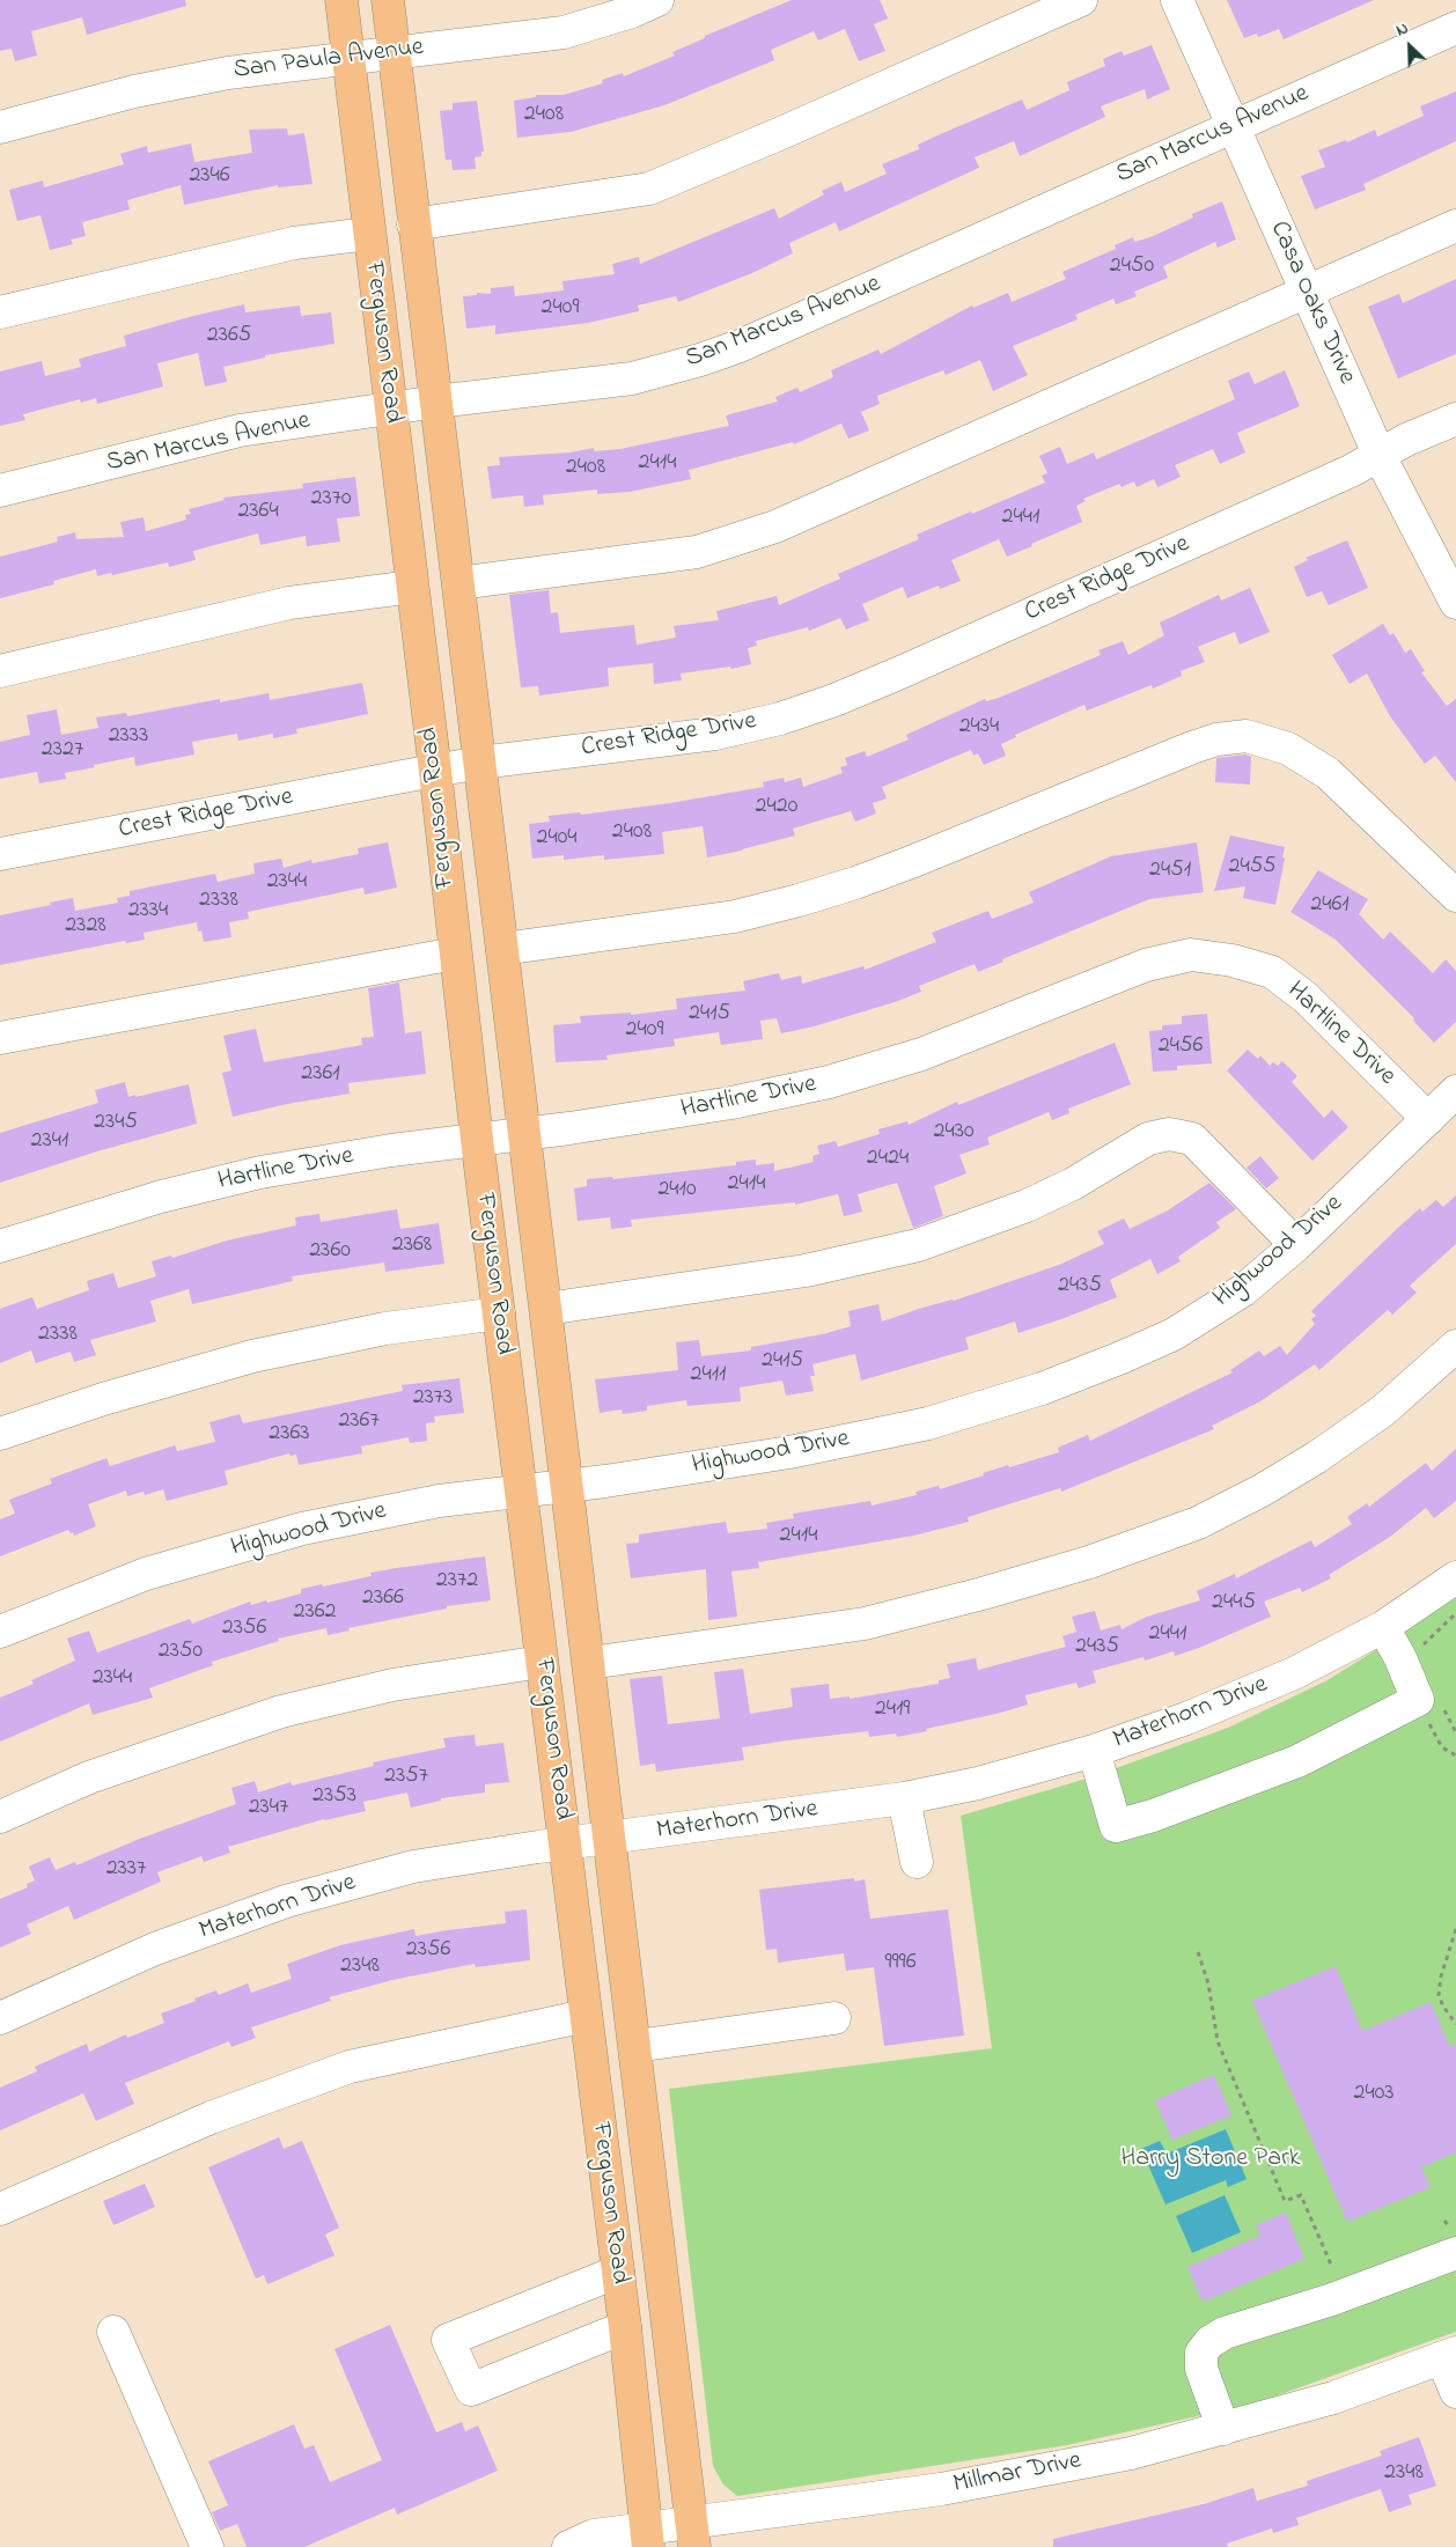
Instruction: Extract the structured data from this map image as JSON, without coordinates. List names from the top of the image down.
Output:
{
  "streets": {
    "main road": ["Ferguson Road"],
    "street": [
      "San Paula Avenue",
      "San Marcus Avenue",
      "Casa Oaks Drive",
      "Crest Ridge Drive",
      "Hartline Drive",
      "Highwood Drive",
      "Materhorn Drive",
      "Millmar Drive"
    ]
  },
  "crossings": [
    ["San Paula Avenue", "Ferguson Road"],
    ["San Marcus Avenue", "Casa Oaks Drive"],
    ["San Marcus Avenue", "Ferguson Road"],
    ["Casa Oaks Drive", "Crest Ridge Drive"],
    ["Ferguson Road", "Crest Ridge Drive"],
    ["Ferguson Road", "Hartline Drive"],
    ["Ferguson Road", "Highwood Drive"],
    ["Ferguson Road", "Materhorn Drive"],
    ["Ferguson Road", "Millmar Drive"],
    ["Hartline Drive", "Highwood Drive"]
  ],
  "parks": ["Harry Stone Park"],
  "house_numbers": [
    "2408",
    "2346",
    "2450",
    "2409",
    "2365",
    "2414",
    "2408",
    "2370",
    "2364",
    "2441",
    "2434",
    "2333",
    "2327",
    "2420",
    "2408",
    "2404",
    "2455",
    "2451",
    "2344",
    "2338",
    "2461",
    "2334",
    "2328",
    "2415",
    "2409",
    "2456",
    "2361",
    "2345",
    "2430",
    "2341",
    "2424",
    "2414",
    "2410",
    "2368",
    "2360",
    "2435",
    "2338",
    "2415",
    "2411",
    "2373",
    "2367",
    "2363",
    "2414",
    "2372",
    "2366",
    "2445",
    "2362",
    "2356",
    "2441",
    "2435",
    "2350",
    "2344",
    "2419",
    "2357",
    "2353",
    "2347",
    "2337",
    "2356",
    "9996",
    "2348",
    "2403",
    "2348"
  ],
  "north": "top left"
}
